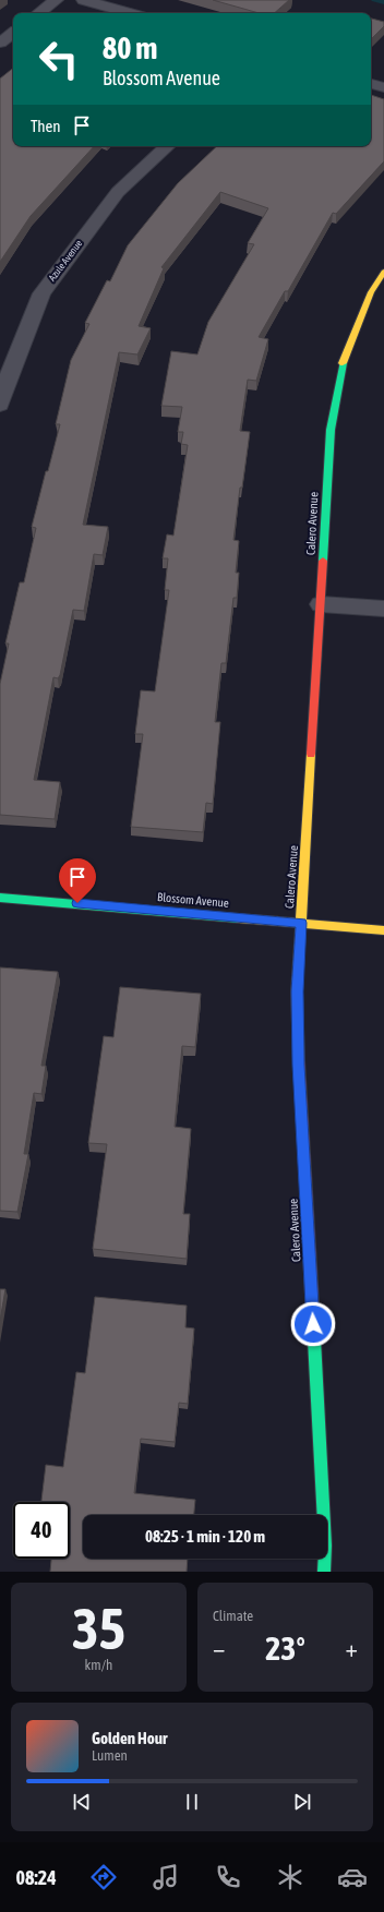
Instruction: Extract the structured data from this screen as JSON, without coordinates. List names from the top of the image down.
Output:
{
  "streets": {
    "street": ["Azule Avenue", "Calero Avenue", "Blossom Avenue"]
  },
  "crossings": [
    ["Calero Avenue", "Blossom Avenue"]
  ],
  "page": {
    "turn": ["80 m", "Blossom Avenue"],
    "then": "Then",
    "limit": "40",
    "trip": "08:25 · 1 min · 120 m",
    "tile": [
      ["35", "km/h"],
      "Climate"
    ],
    "heat": ["−", "23°", "+"],
    "song": ["Golden Hour", "Lumen"],
    "tabs": "08:24"
  }
}
